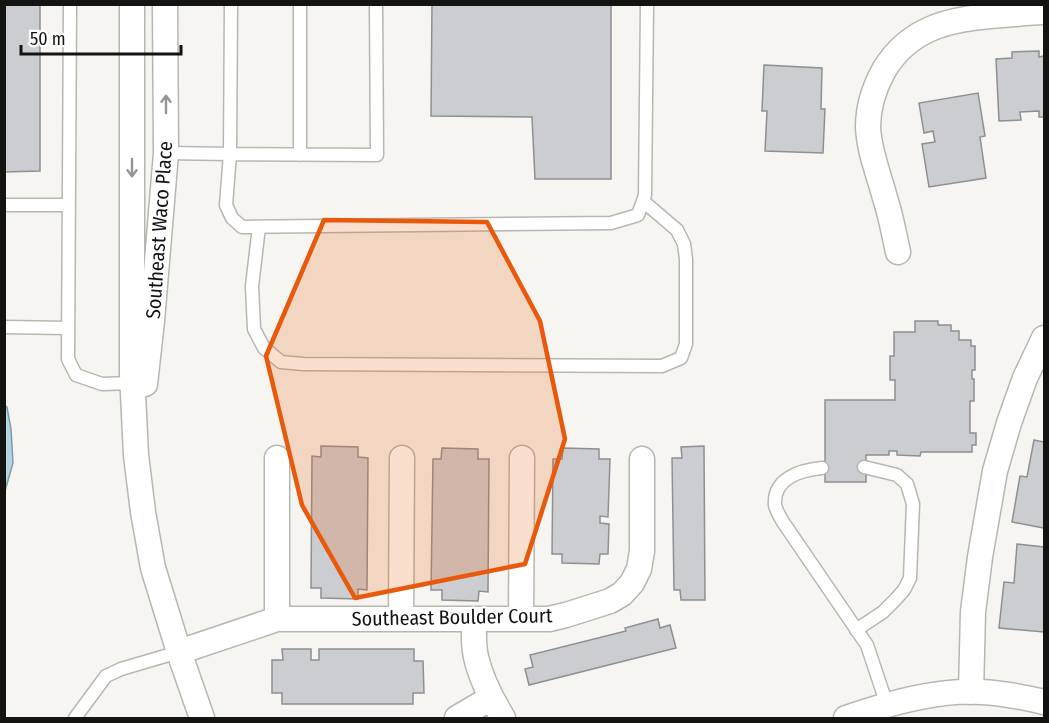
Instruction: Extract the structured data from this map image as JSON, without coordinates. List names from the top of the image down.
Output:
{
  "streets": {
    "street": ["Southeast Waco Place", "Southeast Boulder Court"]
  },
  "crossings": [
    ["Southeast Waco Place", "Southeast Boulder Court"]
  ],
  "scale_bar": "50 m"
}
